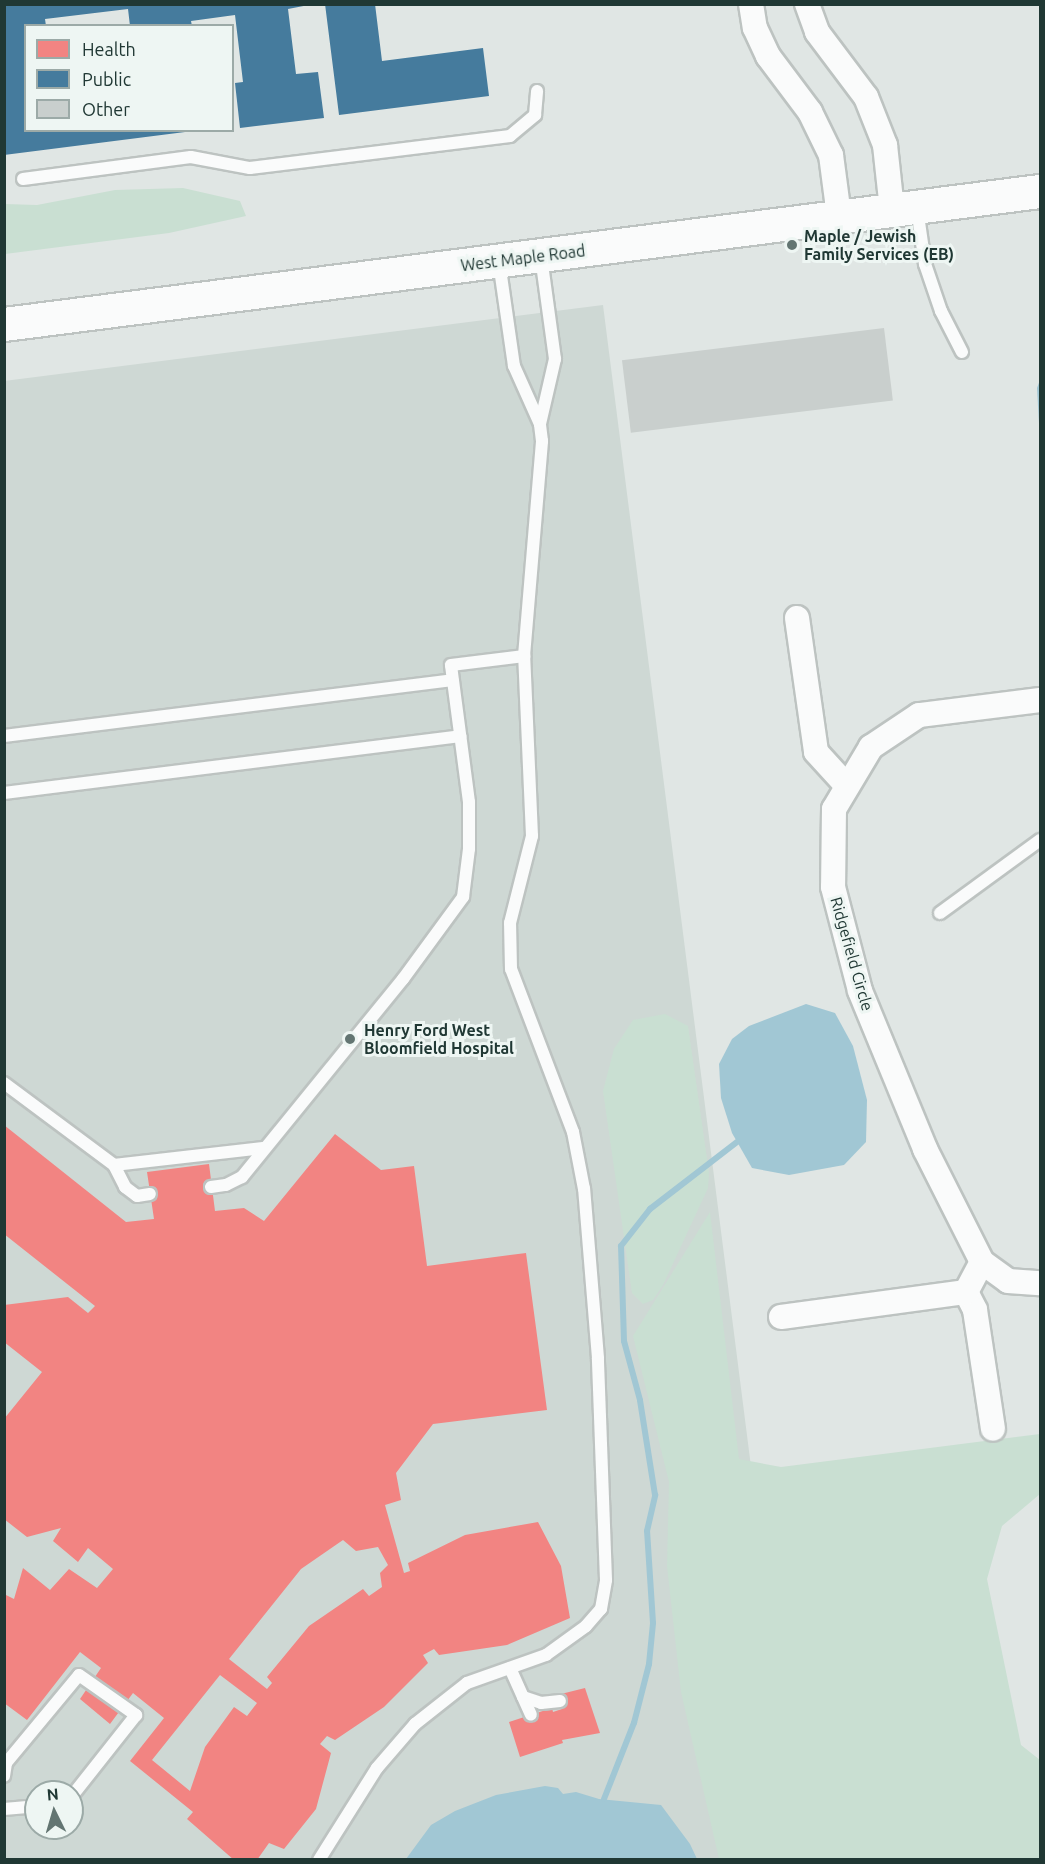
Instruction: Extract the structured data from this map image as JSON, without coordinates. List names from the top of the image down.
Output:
{
  "streets": {
    "main road": ["West Maple Road"],
    "street": ["Ridgefield Circle"]
  },
  "places": ["Maple / Jewish Family Services (EB)", "Henry Ford West Bloomfield Hospital"],
  "legend": ["Health", "Public", "Other"],
  "north": "top"
}
